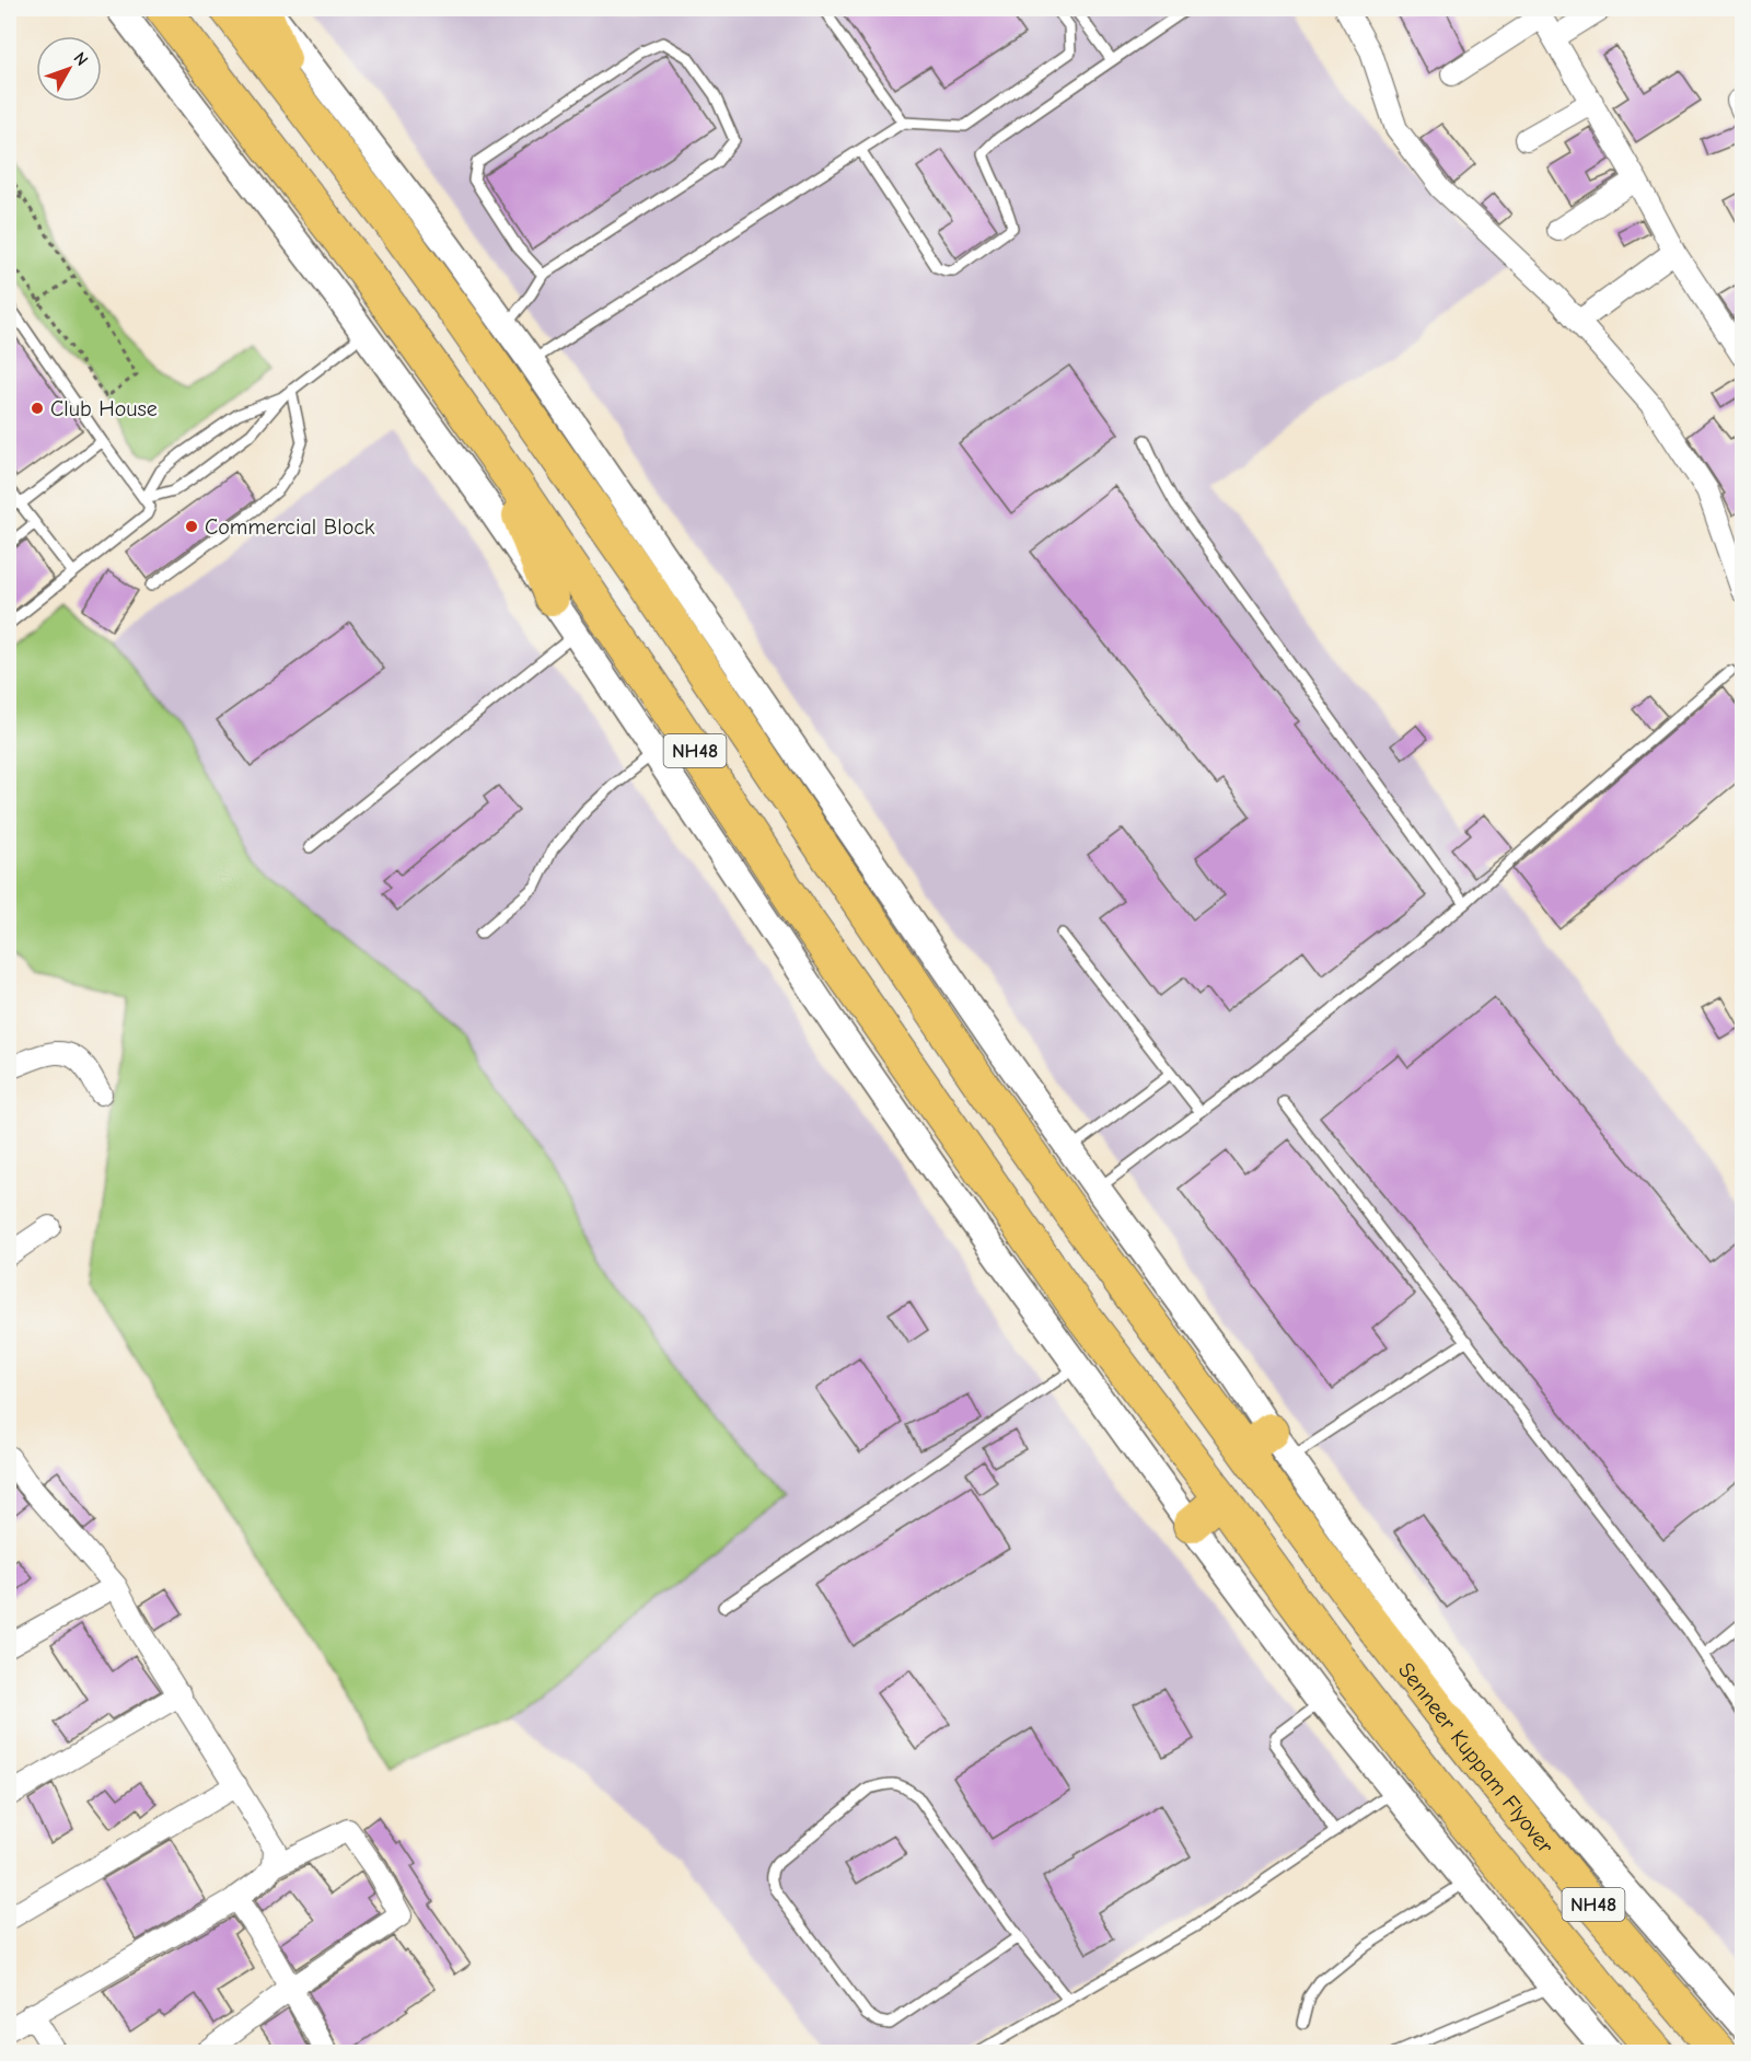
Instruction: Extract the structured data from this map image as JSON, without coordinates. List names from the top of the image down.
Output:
{
  "streets": {
    "highway": ["NH48", "Senneer Kuppam Flyover"]
  },
  "crossings": [
    ["NH48", "Senneer Kuppam Flyover"]
  ],
  "places": ["Club House", "Commercial Block"],
  "north": "top right"
}
